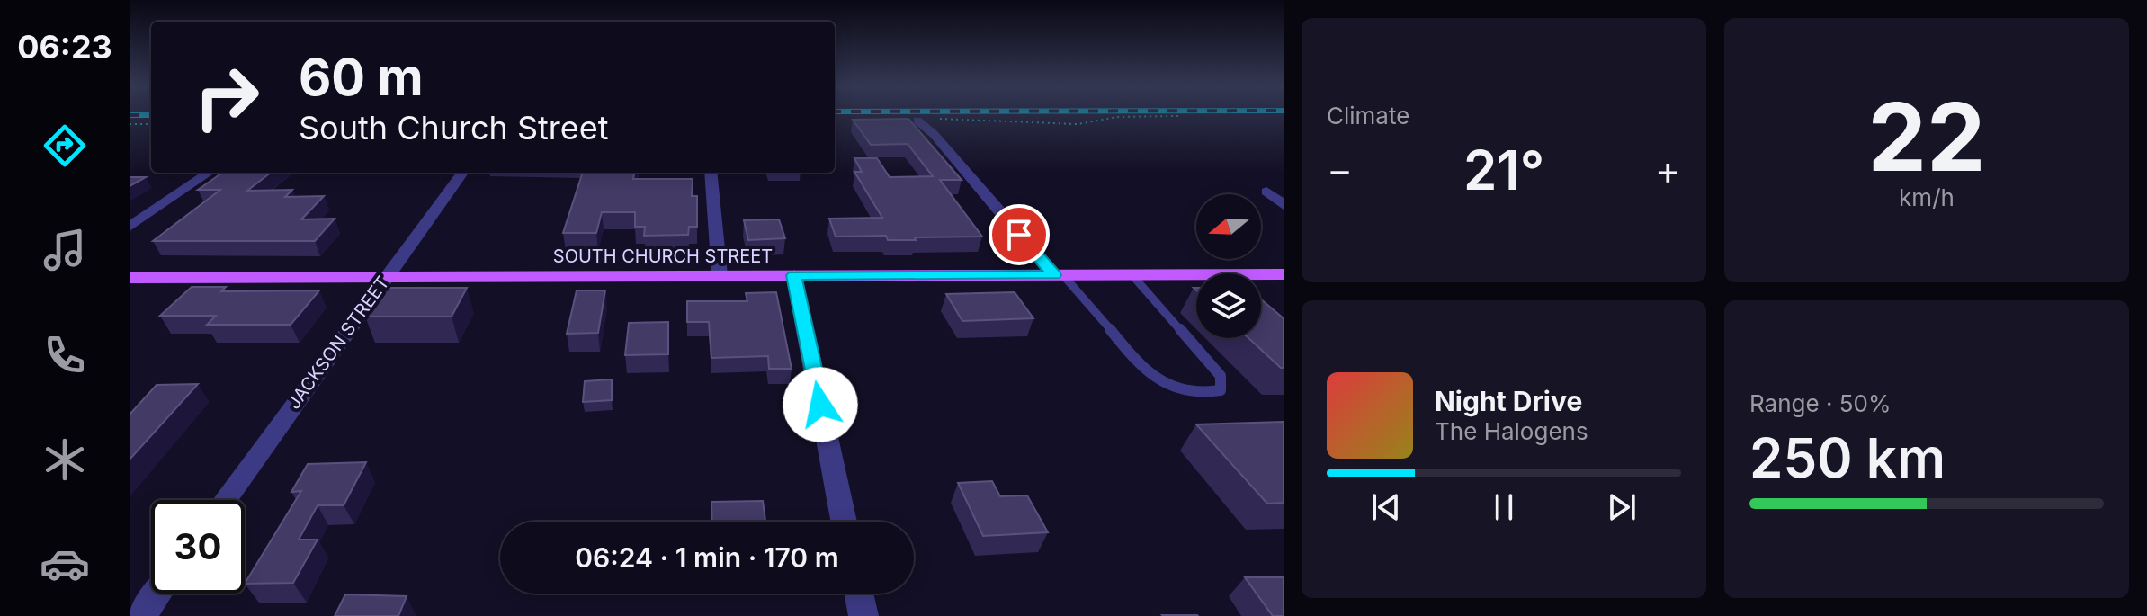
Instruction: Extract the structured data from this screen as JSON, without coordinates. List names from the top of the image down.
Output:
{
  "streets": {
    "main road": ["SOUTH CHURCH STREET"],
    "street": ["JACKSON STREET"]
  },
  "crossings": [
    ["SOUTH CHURCH STREET", "JACKSON STREET"]
  ],
  "north": "left",
  "page": {
    "tabs": "06:23",
    "tile": [
      "Climate",
      ["22", "km/h"],
      ["Range · 50%", "250 km"]
    ],
    "turn": ["60 m", "South Church Street"],
    "heat": ["−", "21°", "+"],
    "song": ["Night Drive", "The Halogens"],
    "limit": "30",
    "trip": "06:24 · 1 min · 170 m"
  }
}
